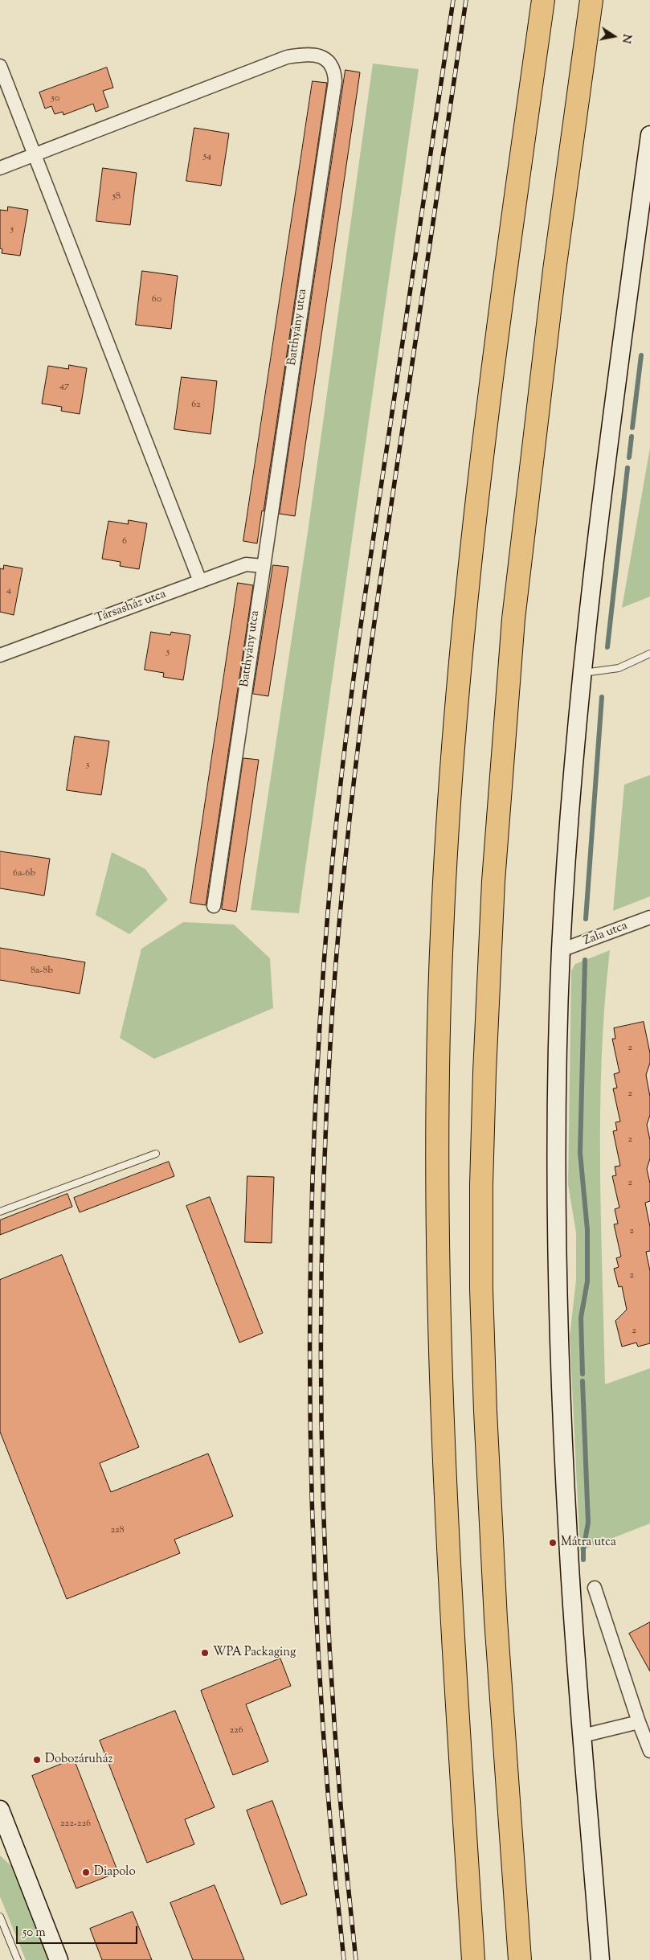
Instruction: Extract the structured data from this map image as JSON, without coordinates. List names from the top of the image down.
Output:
{
  "streets": {
    "street": ["Batthyány utca", "Társasház utca", "Zala utca"]
  },
  "crossings": [
    ["Batthyány utca", "Társasház utca"]
  ],
  "places": [
    "Mátra utca",
    "WPA Packaging",
    "Dobozáruház",
    "Diapolo"
  ],
  "house_numbers": [
    "50",
    "54",
    "58",
    "5",
    "60",
    "47",
    "62",
    "6",
    "4",
    "5",
    "3",
    "6a-6b",
    "8a-8b",
    "2",
    "2",
    "2",
    "2",
    "2",
    "2",
    "2",
    "228",
    "226",
    "222-226"
  ],
  "scale_bar": "50 m",
  "north": "right"
}
